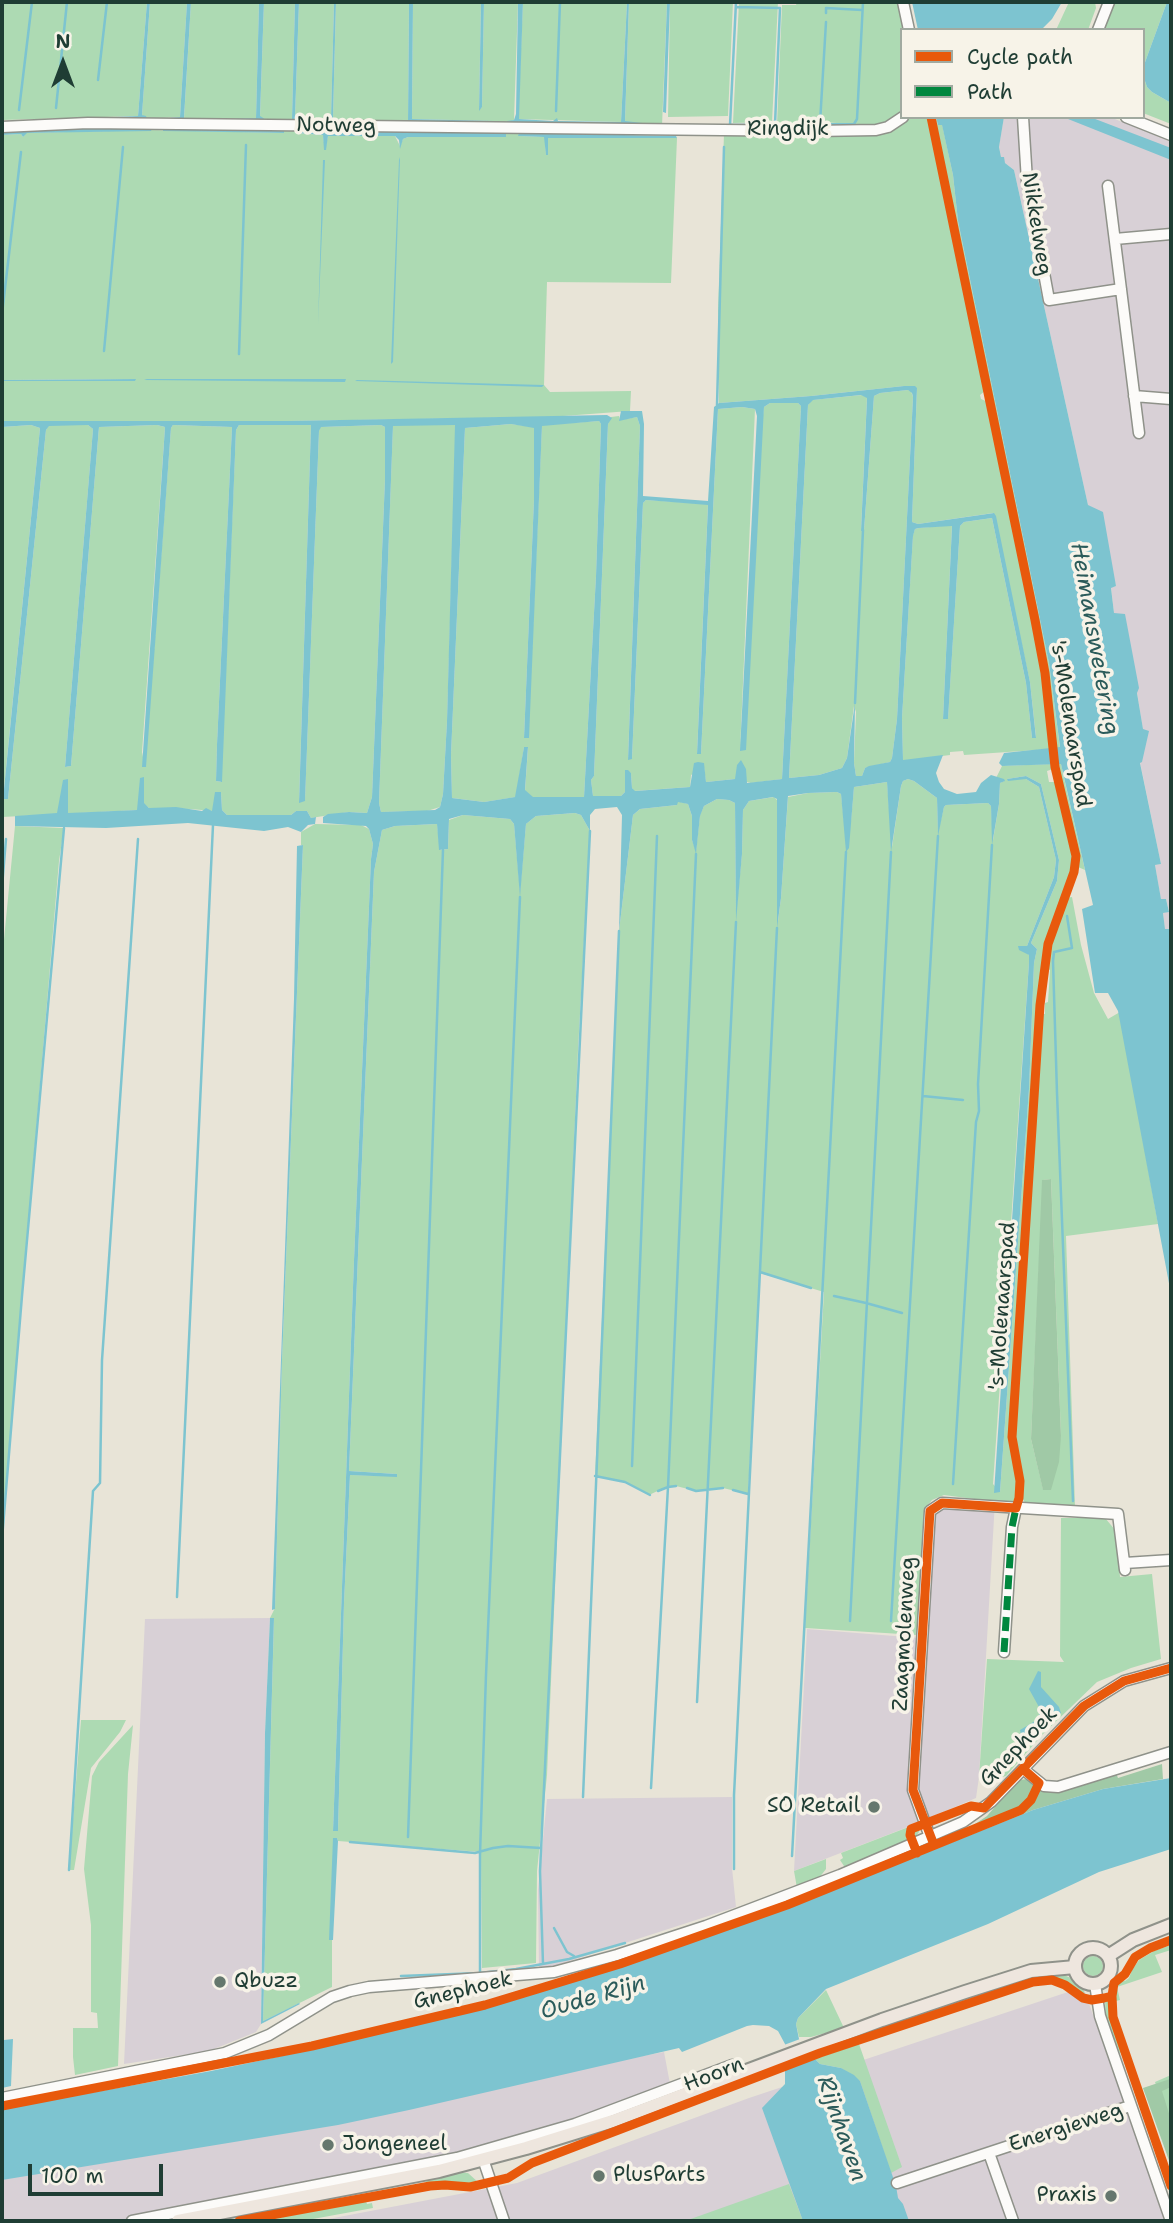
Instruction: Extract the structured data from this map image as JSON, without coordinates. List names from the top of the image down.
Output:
{
  "streets": {
    "main road": ["Hoorn"],
    "street": [
      "Notweg",
      "Ringdijk",
      "Nikkelweg",
      "Zaagmolenweg",
      "Gnephoek",
      "Energieweg"
    ],
    "cycle path": ["'s-Molenaarspad"]
  },
  "crossings": [
    ["Notweg", "Ringdijk"],
    ["Zaagmolenweg", "Gnephoek"]
  ],
  "water": ["Heimanswetering", "Oude Rijn", "Rijnhaven"],
  "places": [
    "SO Retail",
    "Qbuzz",
    "Jongeneel",
    "PlusParts",
    "Praxis"
  ],
  "legend": ["Cycle path", "Path"],
  "scale_bar": "100 m",
  "north": "top"
}
